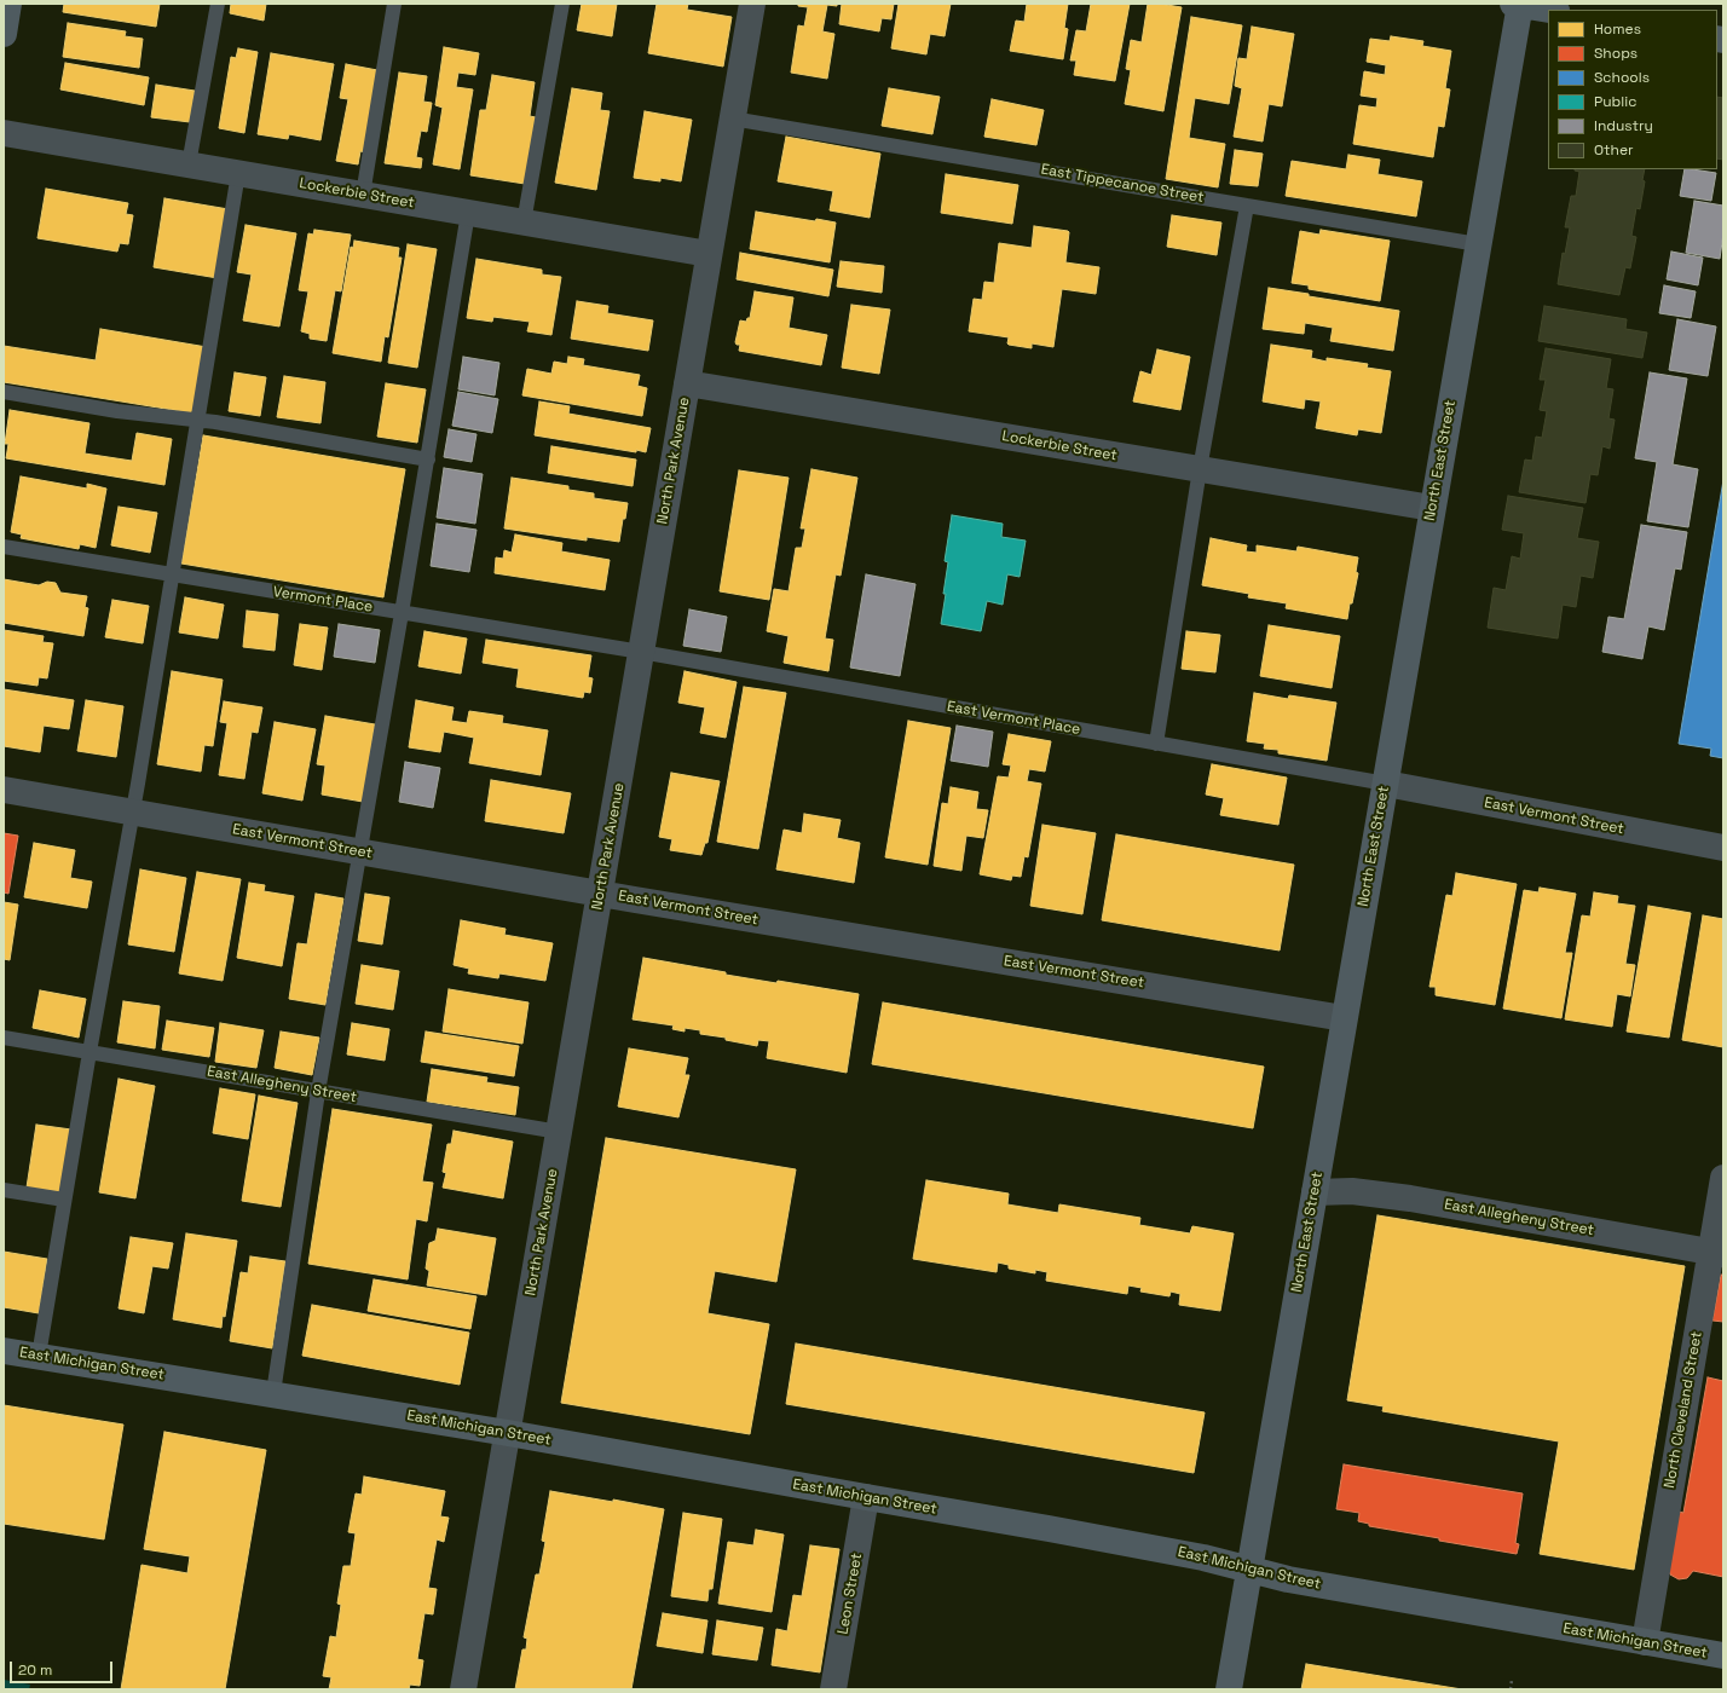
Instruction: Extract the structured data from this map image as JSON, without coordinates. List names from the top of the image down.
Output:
{
  "streets": {
    "main road": ["North East Street", "East Michigan Street"],
    "street": [
      "Lockerbie Street",
      "North Park Avenue",
      "East Vermont Street",
      "East Allegheny Street",
      "North Cleveland Street",
      "Leon Street"
    ],
    "lane": ["East Tippecanoe Street", "Vermont Place", "East Vermont Place"]
  },
  "crossings": [
    ["East Tippecanoe Street", "North Park Avenue"],
    ["East Tippecanoe Street", "North East Street"],
    ["Lockerbie Street", "North Park Avenue"],
    ["Lockerbie Street", "North East Street"],
    ["North Park Avenue", "Vermont Place"],
    ["North Park Avenue", "East Vermont Place"],
    ["North Park Avenue", "East Vermont Street"],
    ["North Park Avenue", "East Allegheny Street"],
    ["North Park Avenue", "East Michigan Street"],
    ["North East Street", "East Vermont Place"],
    ["North East Street", "East Vermont Street"],
    ["North East Street", "East Allegheny Street"],
    ["North East Street", "East Michigan Street"],
    ["Vermont Place", "East Vermont Place"],
    ["East Vermont Place", "East Vermont Street"],
    ["East Allegheny Street", "North Cleveland Street"],
    ["East Michigan Street", "North Cleveland Street"],
    ["East Michigan Street", "Leon Street"]
  ],
  "legend": [
    "Homes",
    "Shops",
    "Schools",
    "Public",
    "Industry",
    "Other"
  ],
  "scale_bar": "20 m"
}
